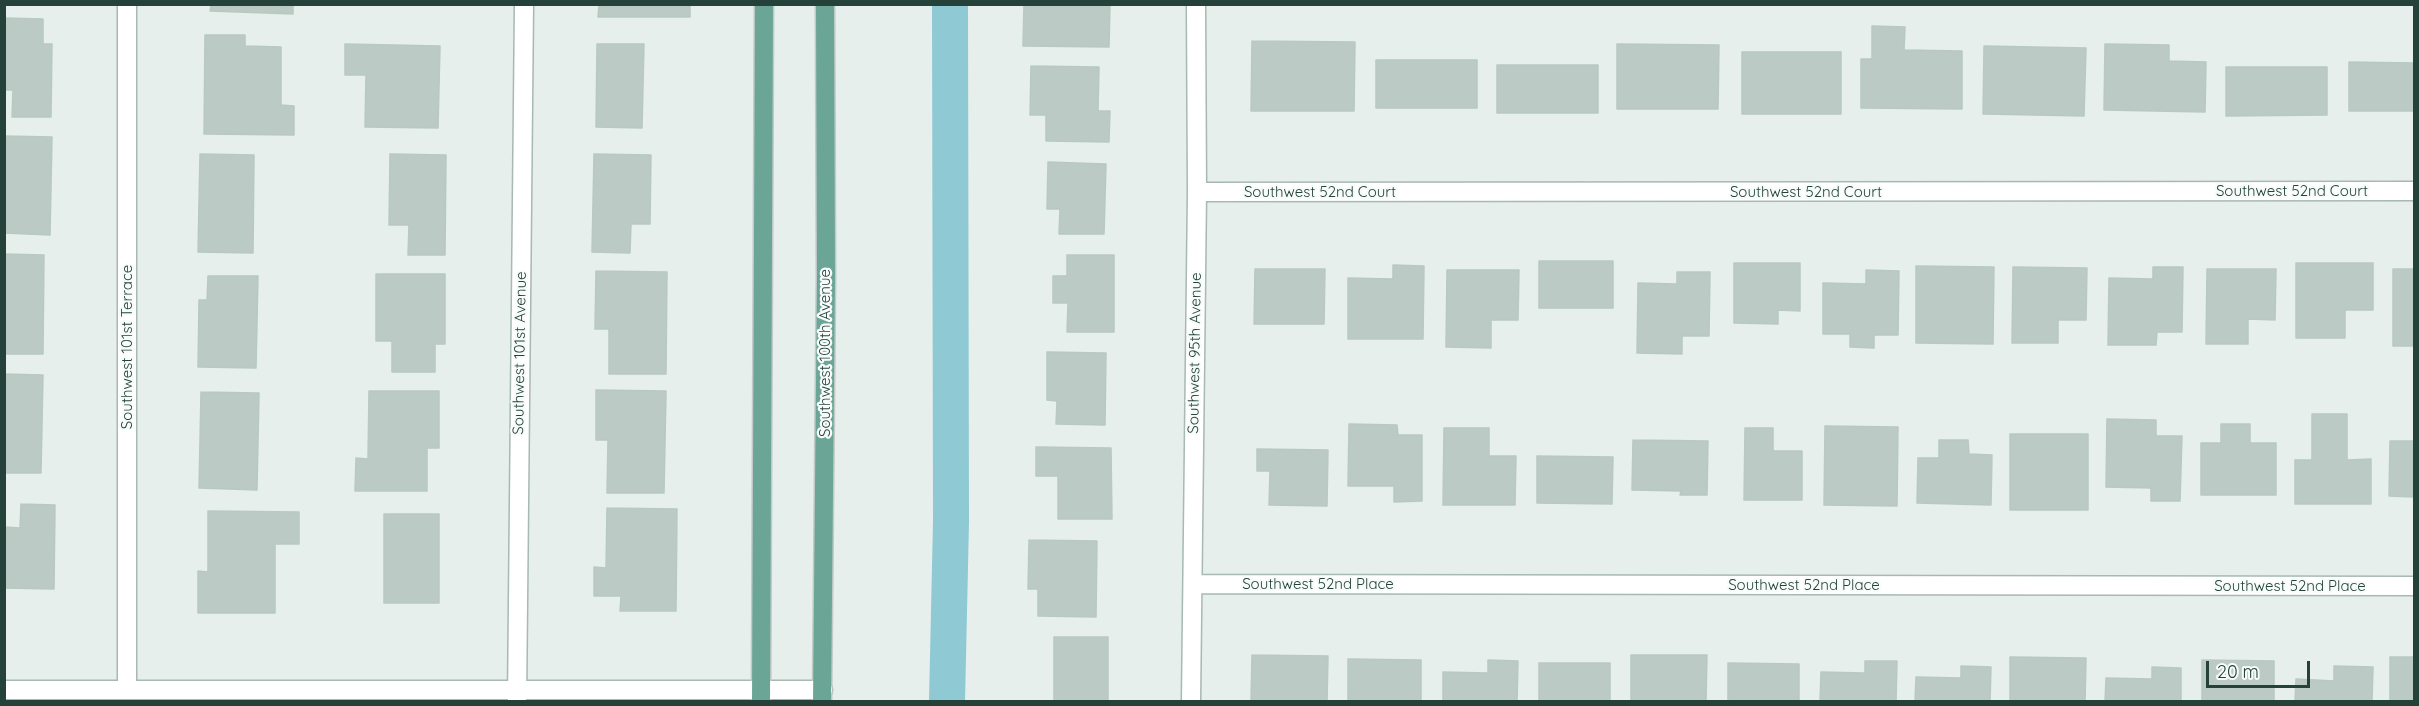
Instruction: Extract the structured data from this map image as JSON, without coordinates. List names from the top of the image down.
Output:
{
  "streets": {
    "main road": ["Southwest 100th Avenue"],
    "street": [
      "Southwest 52nd Court",
      "Southwest 101st Terrace",
      "Southwest 101st Avenue",
      "Southwest 95th Avenue",
      "Southwest 52nd Place"
    ]
  },
  "crossings": [
    ["Southwest 52nd Court", "Southwest 95th Avenue"],
    ["Southwest 95th Avenue", "Southwest 52nd Place"]
  ],
  "scale_bar": "20 m"
}
